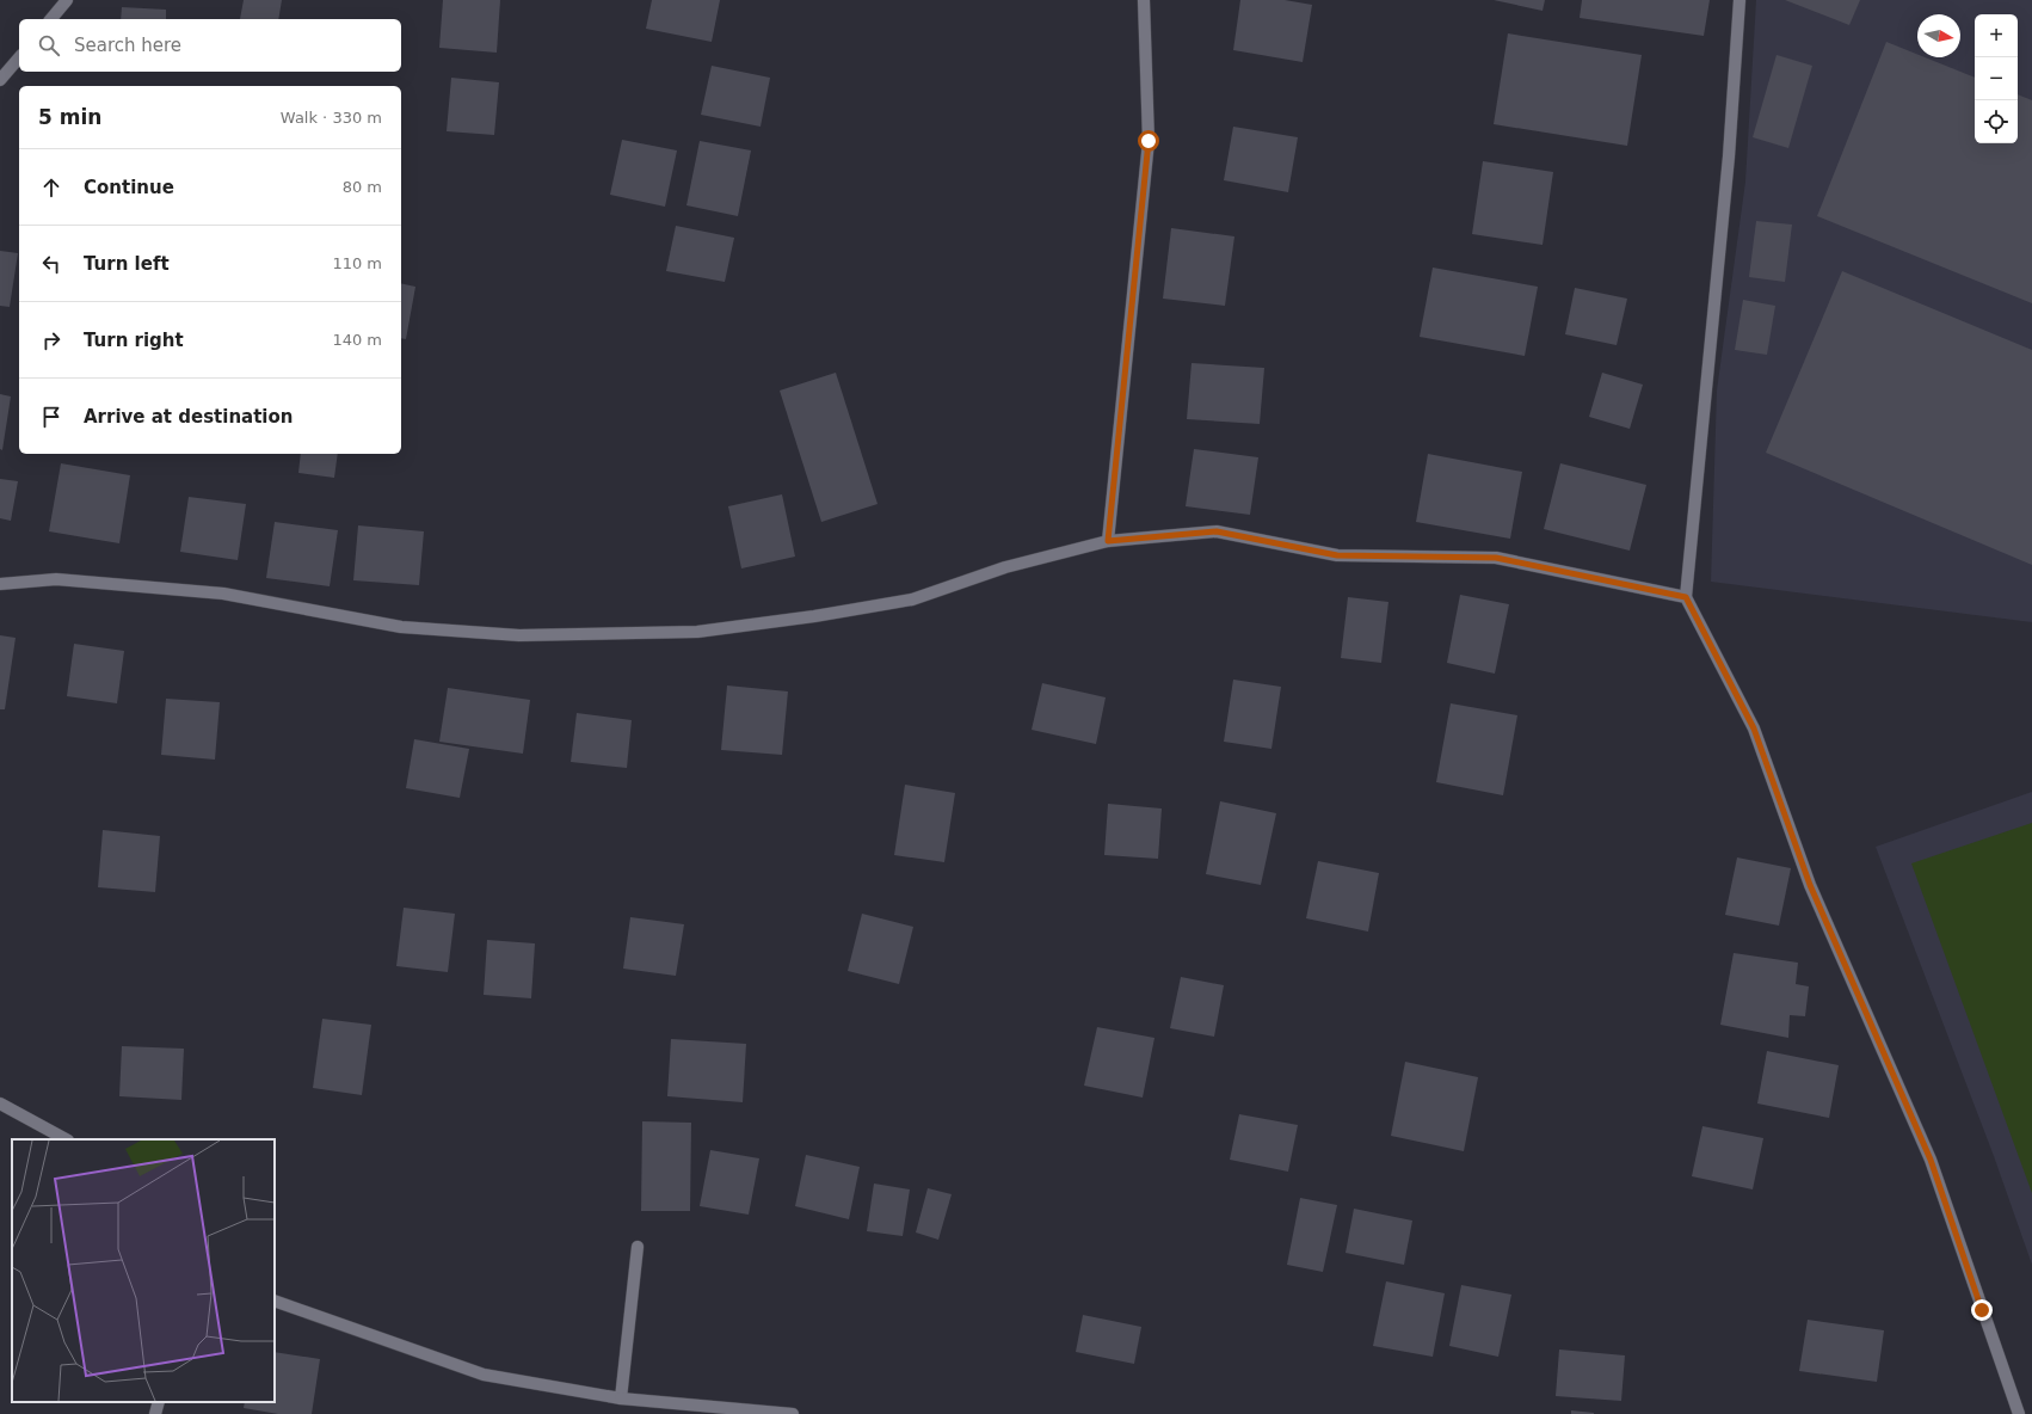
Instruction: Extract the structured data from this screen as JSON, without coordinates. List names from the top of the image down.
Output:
{
  "north": "right",
  "page": {
    "map_buttons": ["+", "−"],
    "search": "Search here",
    "heading": ["5 min", "Walk · 330 m"],
    "list": [
      ["Continue", "80 m"],
      ["Turn left", "110 m"],
      ["Turn right", "140 m"],
      "Arrive at destination"
    ]
  }
}
